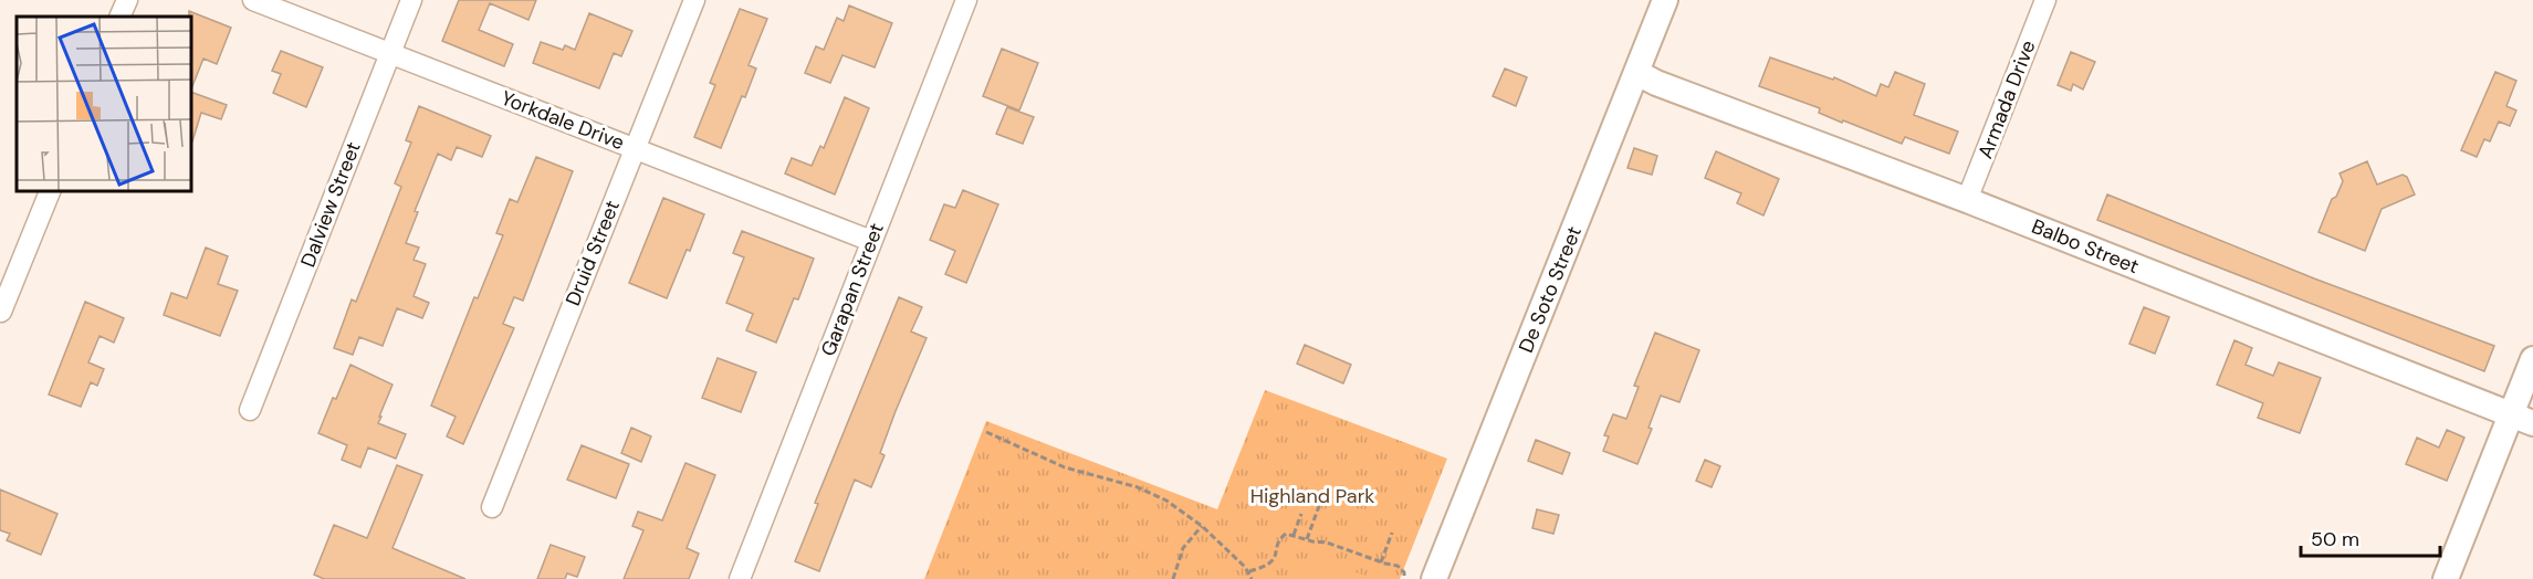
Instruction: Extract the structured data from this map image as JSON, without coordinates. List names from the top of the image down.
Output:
{
  "streets": {
    "street": [
      "Armada Drive",
      "Yorkdale Drive",
      "Dalview Street",
      "Balbo Street",
      "Druid Street",
      "Garapan Street",
      "De Soto Street"
    ]
  },
  "crossings": [
    ["Armada Drive", "Balbo Street"],
    ["Yorkdale Drive", "Dalview Street"],
    ["Yorkdale Drive", "Druid Street"],
    ["Yorkdale Drive", "Garapan Street"],
    ["Balbo Street", "De Soto Street"]
  ],
  "parks": ["Highland Park"],
  "scale_bar": "50 m"
}
